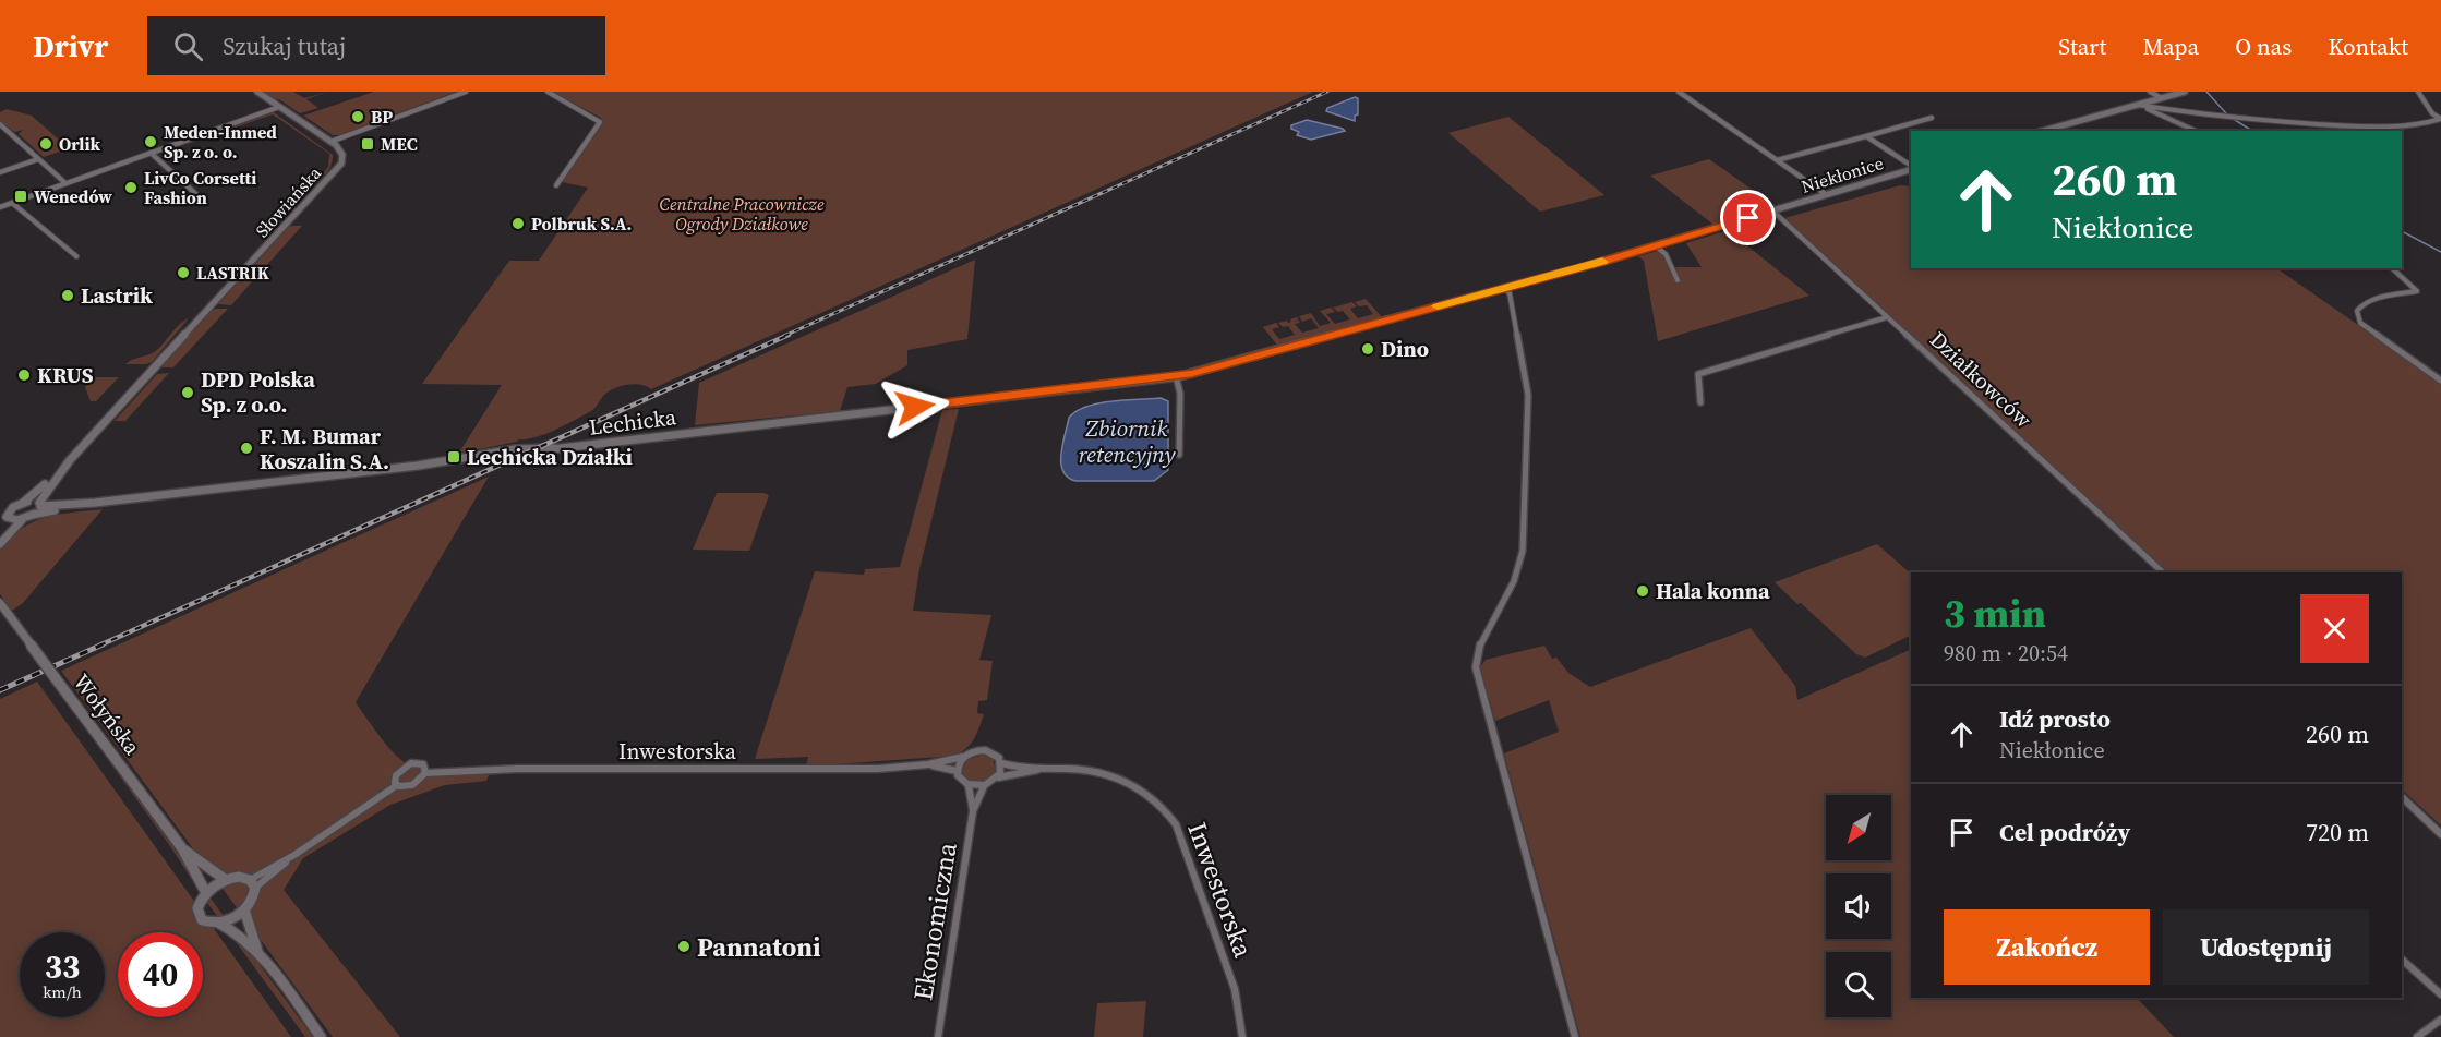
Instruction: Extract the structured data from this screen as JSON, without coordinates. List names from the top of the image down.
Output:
{
  "streets": {
    "street": [
      "Niekłonice",
      "Słowiańska",
      "Działkowców",
      "Lechicka",
      "Wołyńska",
      "Inwestorska",
      "Ekonomiczna"
    ]
  },
  "crossings": [
    ["Niekłonice", "Działkowców"],
    ["Niekłonice", "Lechicka"],
    ["Słowiańska", "Lechicka"],
    ["Inwestorska", "Ekonomiczna"]
  ],
  "water": ["Zbiornik retencyjny"],
  "parks": ["Centralne Pracownicze Ogrody Działkowe"],
  "places": {
    "other": [
      "BP",
      "Meden-Inmed Sp. z o. o.",
      "Orlik",
      "LivCo Corsetti Fashion",
      "Polbruk S.A.",
      "LASTRIK",
      "Lastrik",
      "Dino",
      "KRUS",
      "DPD Polska Sp. z o.o.",
      "F. M. Bumar Koszalin S.A.",
      "Hala konna",
      "Pannatoni"
    ],
    "transit": ["MEC", "Wenedów", "Lechicka Działki"]
  },
  "north": "bottom left",
  "page": {
    "header": "Drivr",
    "search": "Szukaj tutaj",
    "nav": [
      "Start",
      "Mapa",
      "O nas",
      "Kontakt"
    ],
    "turn": ["260 m", "Niekłonice"],
    "heading": ["3 min", "980 m · 20:54"],
    "list": [
      {
        "name": "Idź prosto",
        "note": "Niekłonice",
        "value": "260 m"
      },
      {
        "name": "Cel podróży",
        "value": "720 m"
      }
    ],
    "buttons": ["Zakończ", "Udostępnij"],
    "speed": "33 km/h",
    "limit": "40"
  }
}
